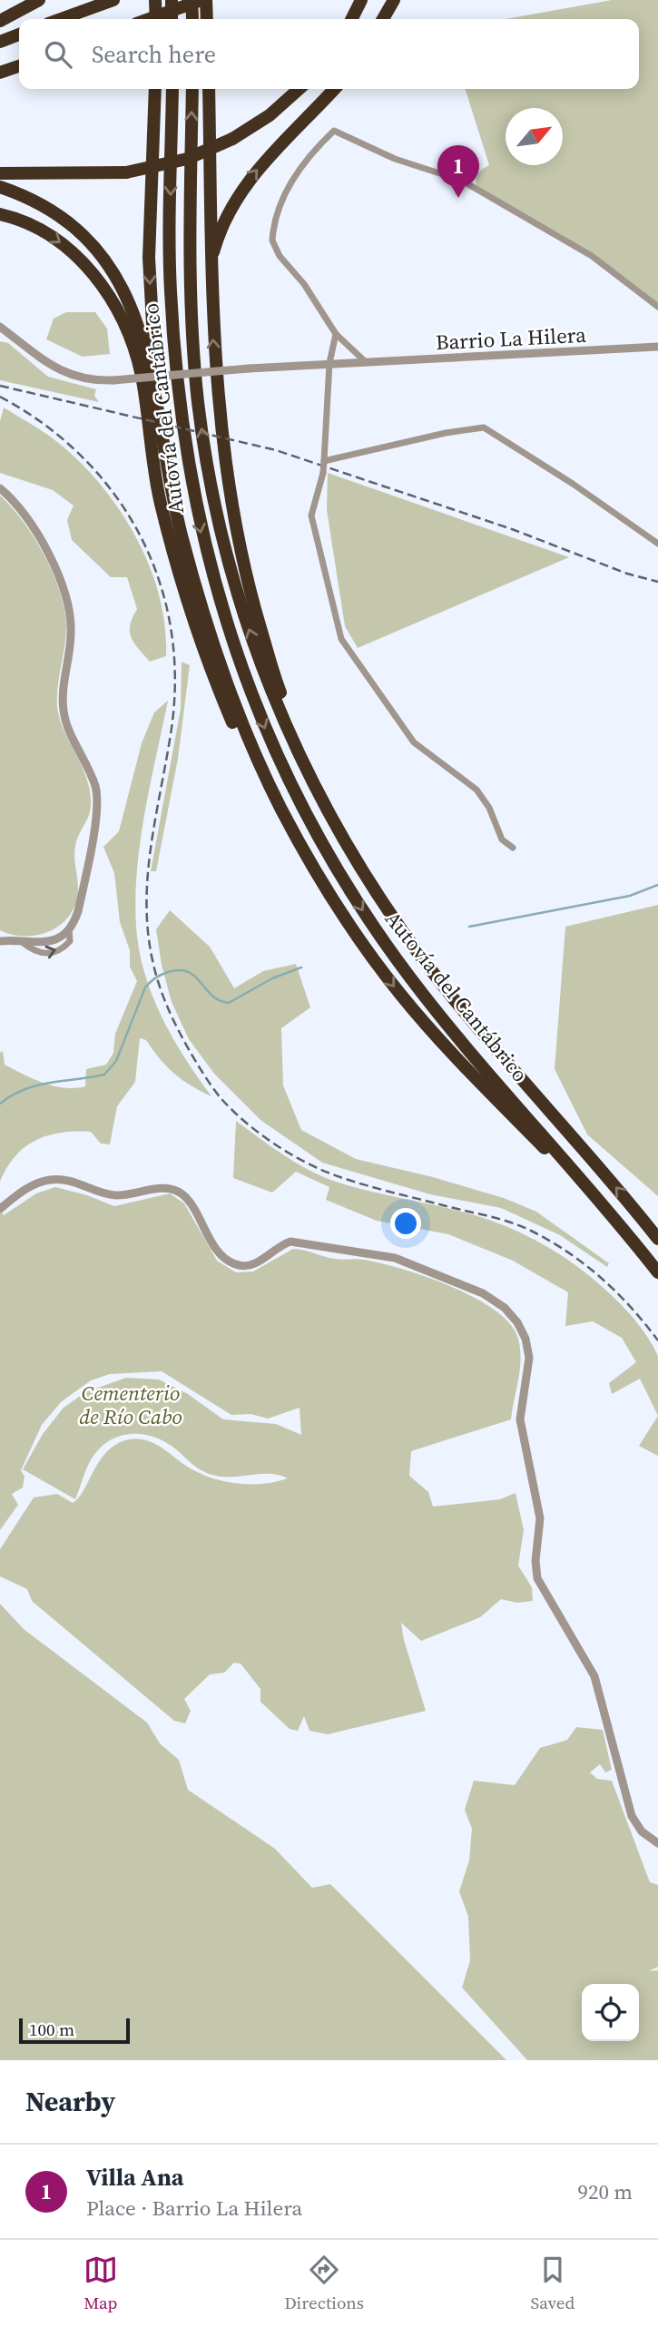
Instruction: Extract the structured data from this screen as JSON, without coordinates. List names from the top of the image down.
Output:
{
  "streets": {
    "highway": ["Autovía del Cantábrico"],
    "street": ["Barrio La Hilera"]
  },
  "parks": ["Cementerio de Río Cabo"],
  "scale_bar": "100 m",
  "north": "top right",
  "page": {
    "search": "Search here",
    "pins": "1",
    "scale": "100 m",
    "heading": "Nearby",
    "list": [
      {
        "mark": "1",
        "name": "Villa Ana",
        "note": "Place · Barrio La Hilera",
        "value": "920 m"
      }
    ],
    "nav": ["Map", "Directions", "Saved"]
  }
}
